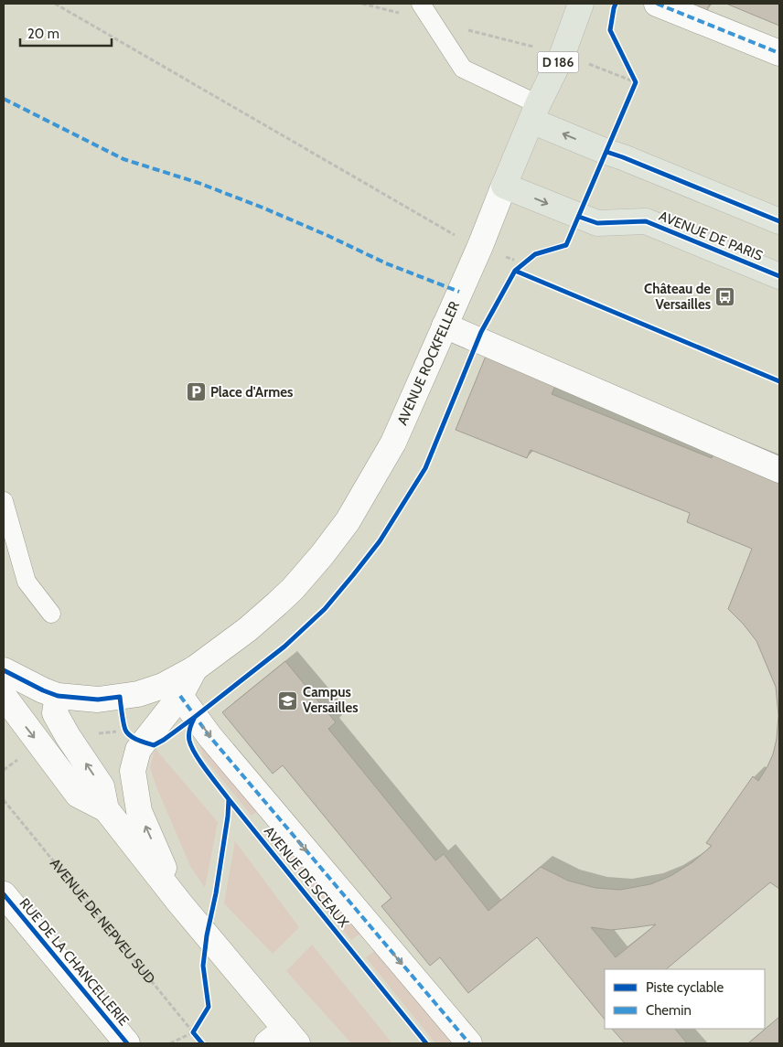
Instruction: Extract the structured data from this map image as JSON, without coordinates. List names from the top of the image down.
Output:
{
  "streets": {
    "main road": ["D 186", "AVENUE DE PARIS", "AVENUE ROCKFELLER"],
    "street": ["AVENUE DE SCEAUX", "RUE DE LA CHANCELLERIE"],
    "path": ["AVENUE DE NEPVEU SUD"]
  },
  "crossings": [
    ["AVENUE DE PARIS", "AVENUE ROCKFELLER"]
  ],
  "places": {
    "bus stop": ["Château de Versailles"],
    "parking": ["Place d'Armes"],
    "school or university": ["Campus Versailles"]
  },
  "legend": ["Piste cyclable", "Chemin"],
  "scale_bar": "20 m"
}
